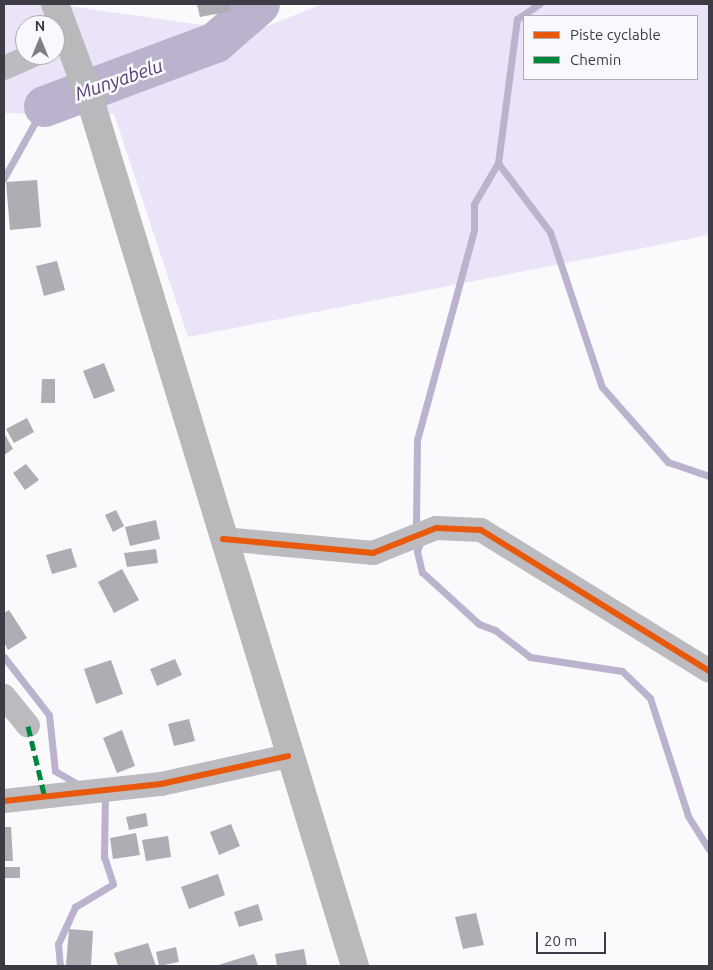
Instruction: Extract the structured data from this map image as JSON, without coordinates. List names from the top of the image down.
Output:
{
  "water": ["Munyabelu"],
  "legend": ["Piste cyclable", "Chemin"],
  "scale_bar": "20 m",
  "north": "top"
}
